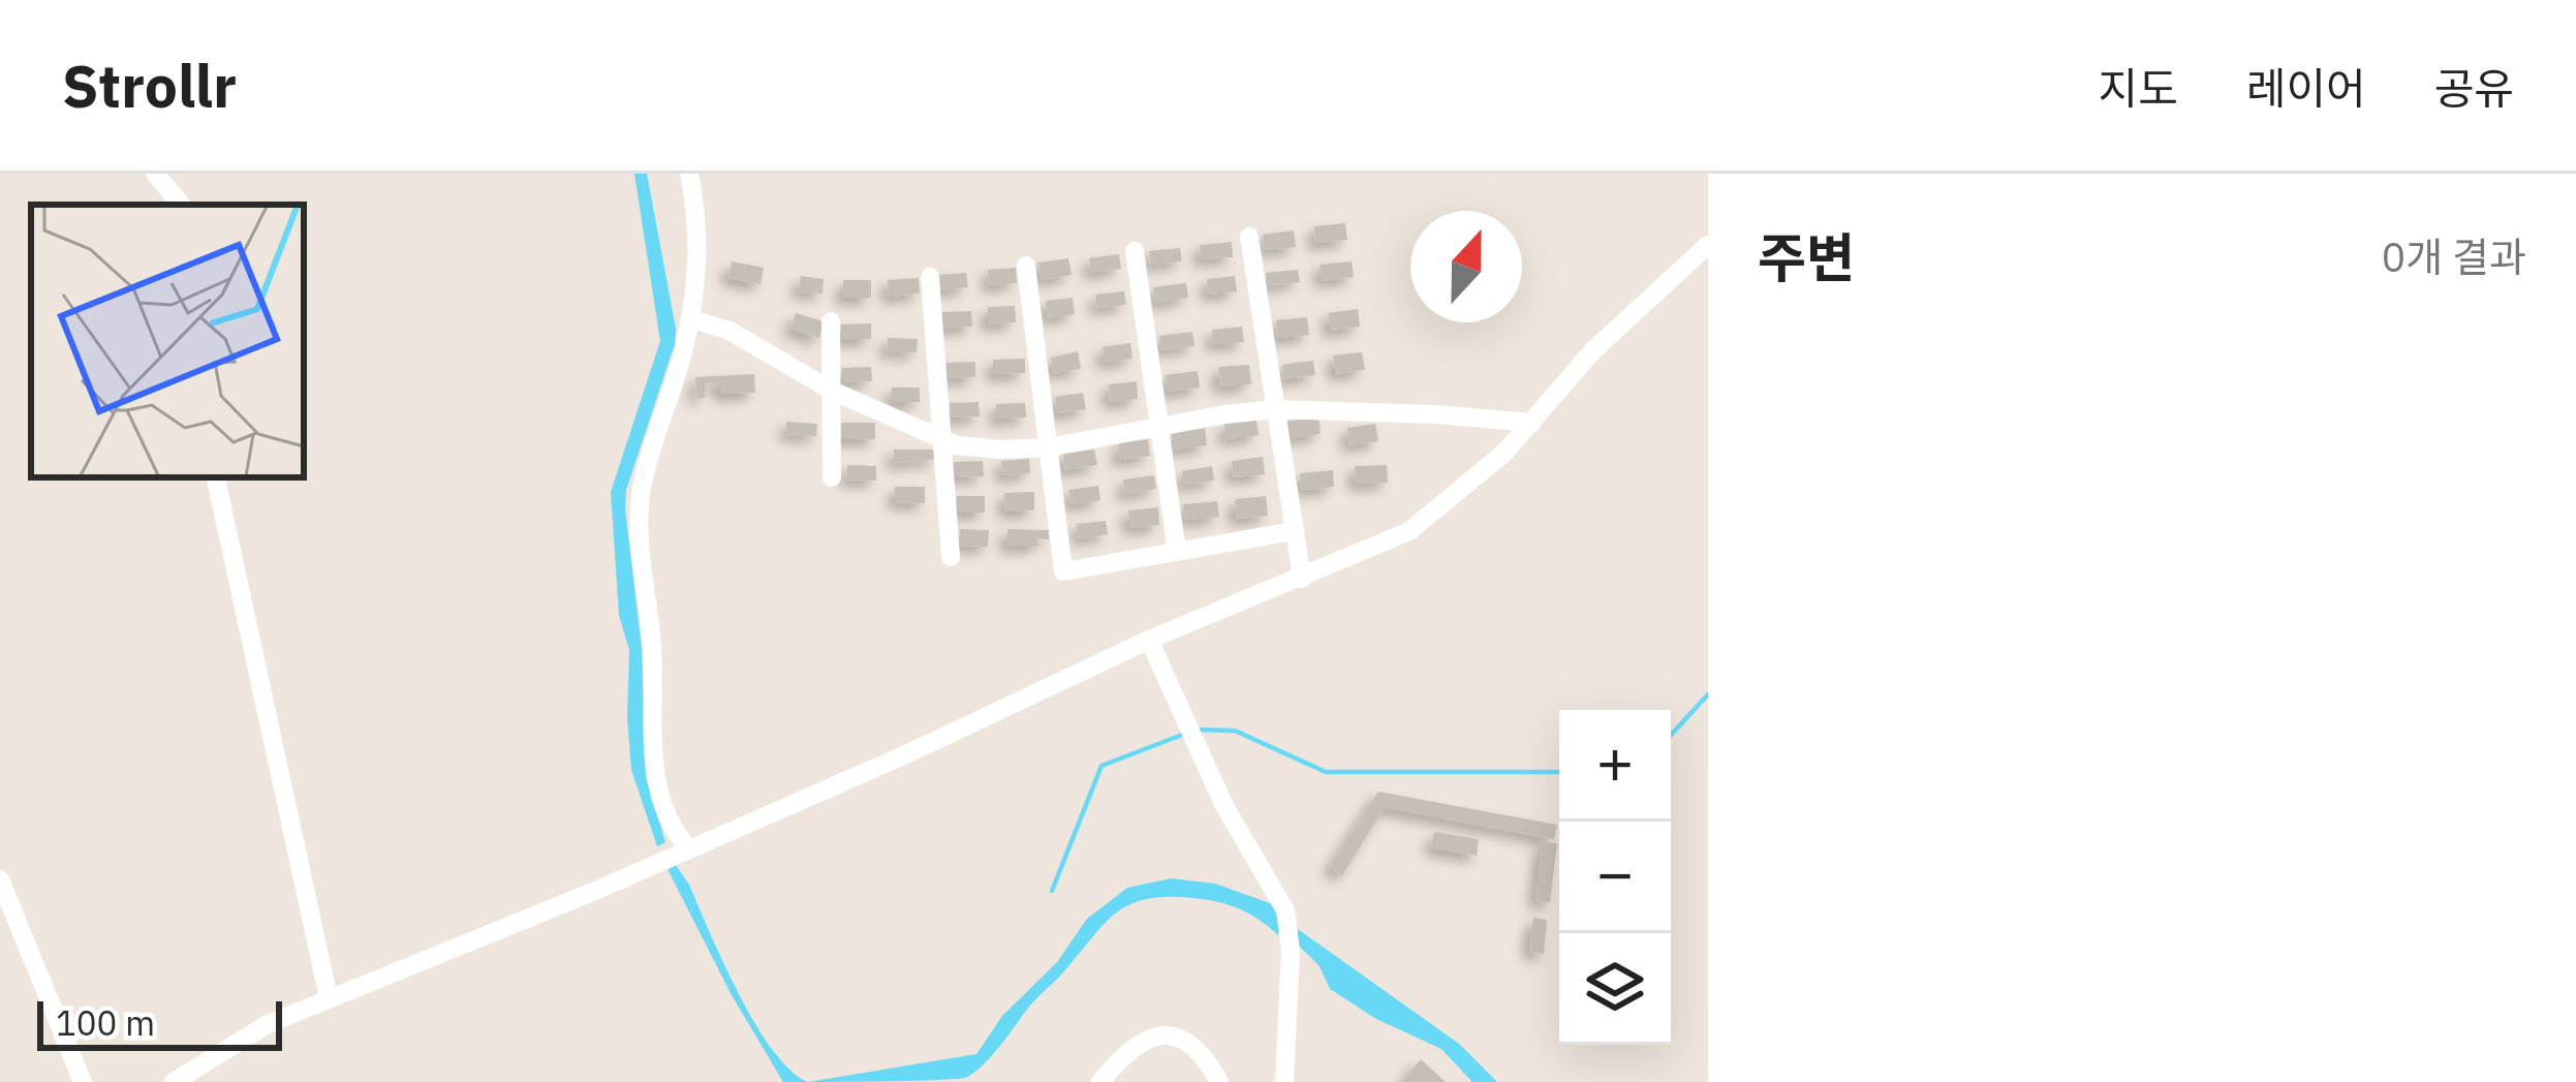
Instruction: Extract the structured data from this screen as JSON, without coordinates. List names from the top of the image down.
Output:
{
  "scale_bar": "100 m",
  "north": "top",
  "page": {
    "header": "Strollr",
    "nav": ["지도", "레이어", "공유"],
    "heading": ["주변", "0개 결과"],
    "map_buttons": ["+", "−"],
    "scale": "100 m"
  }
}
